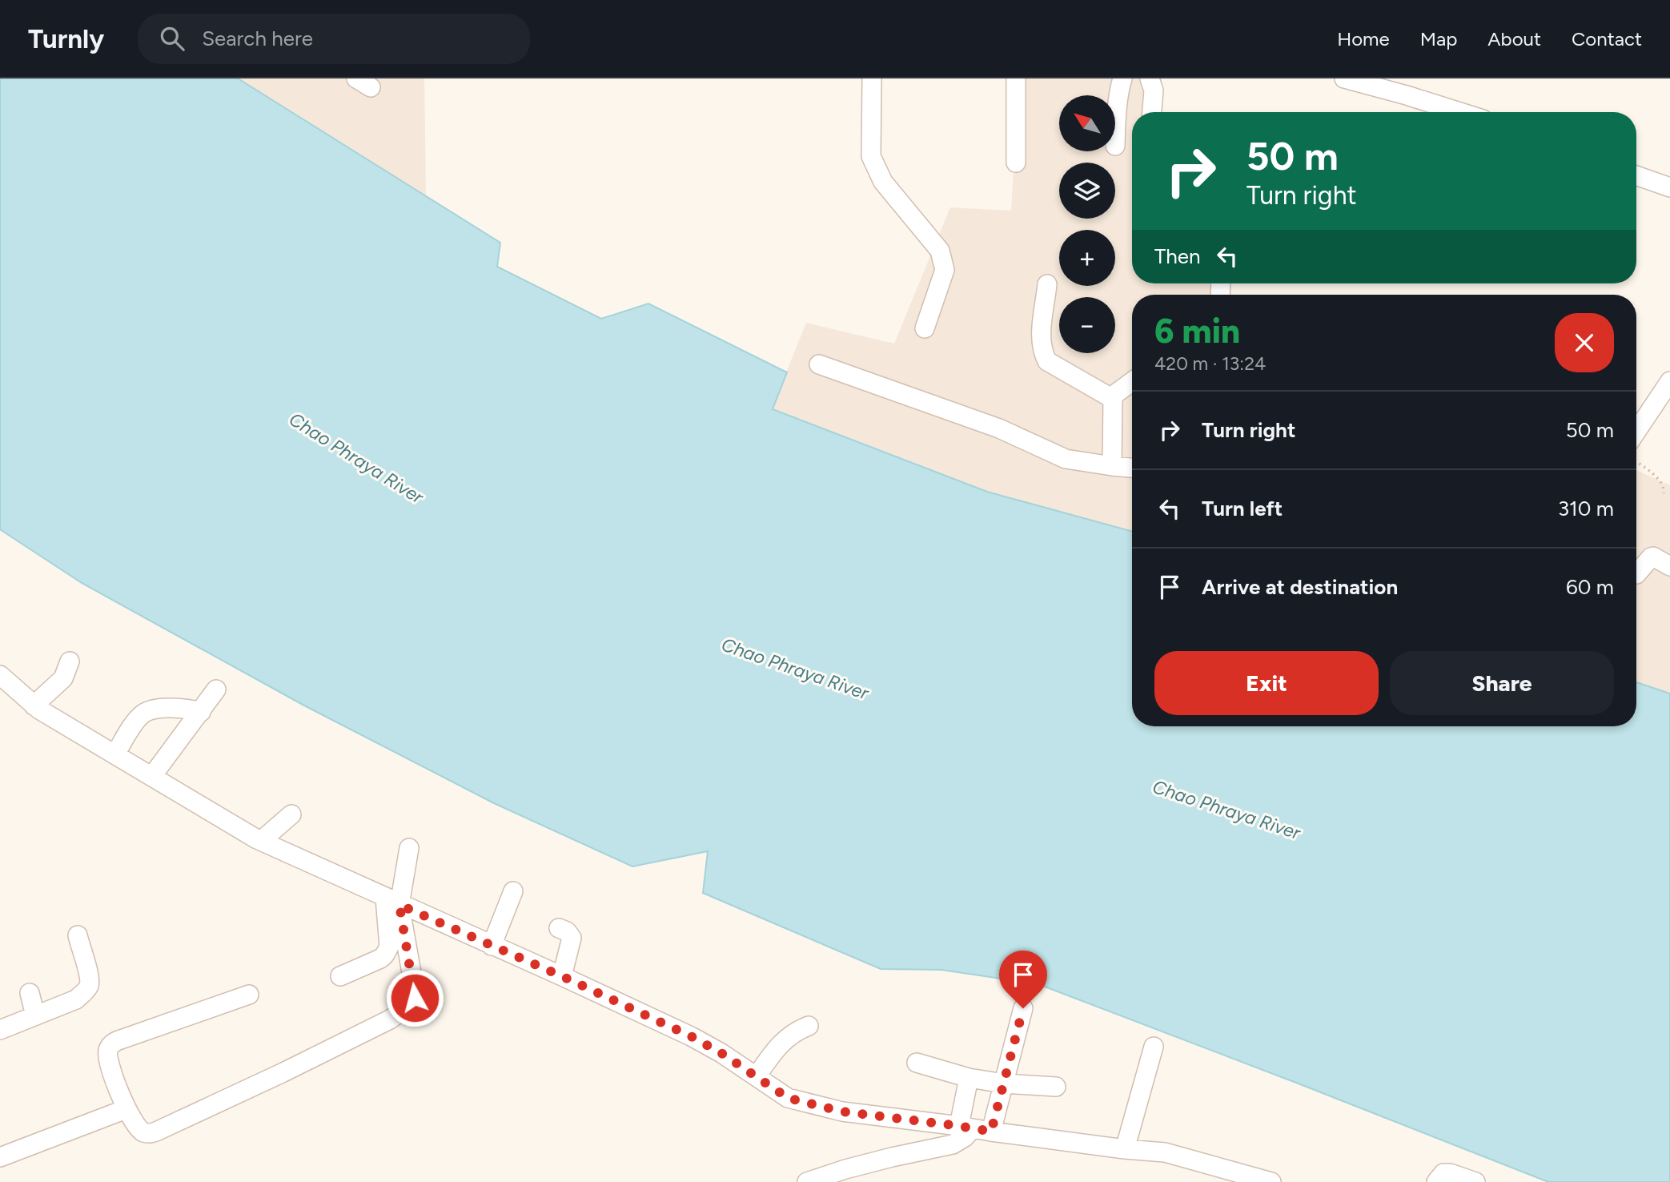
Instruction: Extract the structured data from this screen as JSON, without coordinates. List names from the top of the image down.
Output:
{
  "water": ["Chao Phraya River"],
  "north": "top left",
  "page": {
    "header": "Turnly",
    "search": "Search here",
    "nav": [
      "Home",
      "Map",
      "About",
      "Contact"
    ],
    "map_buttons": ["+", "−"],
    "turn": ["50 m", "Turn right"],
    "then": "Then",
    "heading": ["6 min", "420 m · 13:24"],
    "list": [
      {
        "name": "Turn right",
        "value": "50 m"
      },
      {
        "name": "Turn left",
        "value": "310 m"
      },
      {
        "name": "Arrive at destination",
        "value": "60 m"
      }
    ],
    "buttons": ["Exit", "Share"]
  }
}
